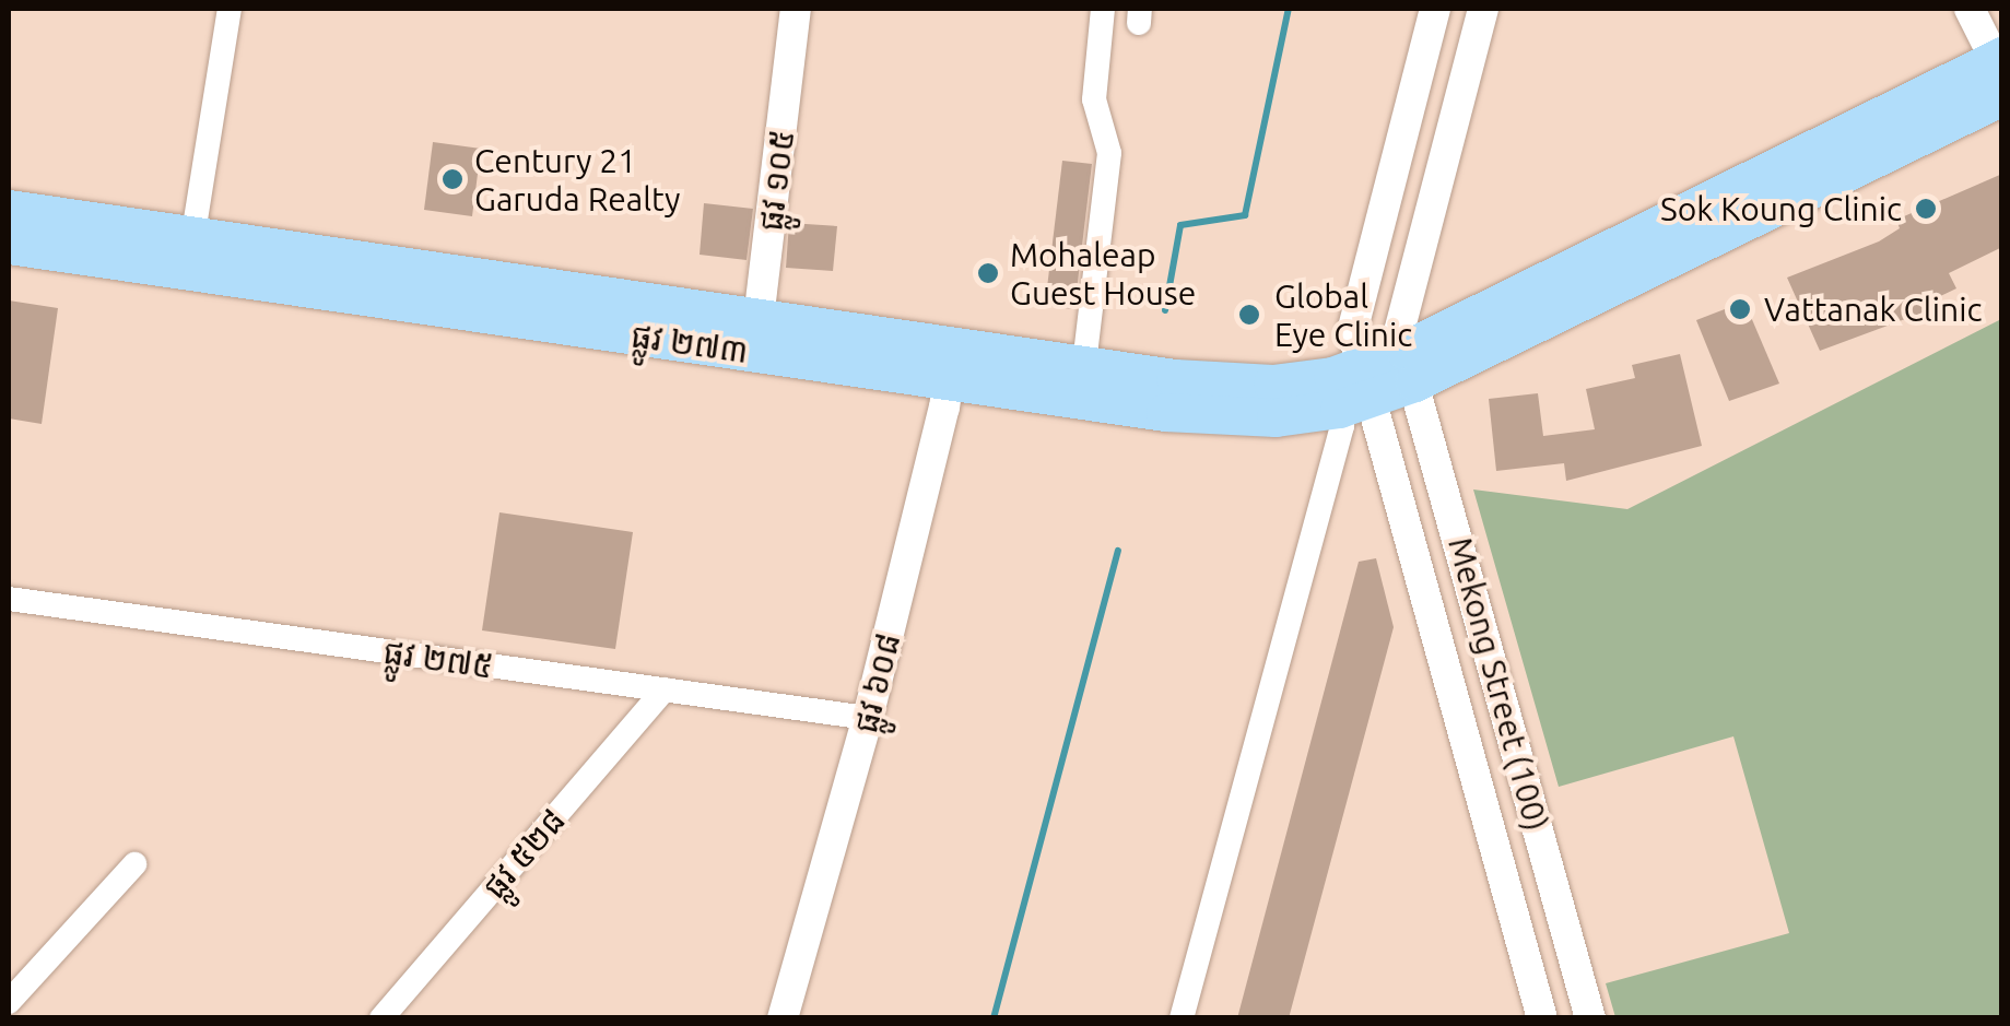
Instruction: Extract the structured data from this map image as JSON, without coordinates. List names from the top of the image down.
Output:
{
  "streets": {
    "main road": ["ផ្លូវ ២៧៣"],
    "street": [
      "ផ្លូវ ១០៥",
      "ផ្លូវ ២៧៥",
      "ផ្លូវ ៦០៨",
      "Mekong Street (100)",
      "ផ្លូវ ៥២៨"
    ]
  },
  "crossings": [
    ["ផ្លូវ ១០៥", "ផ្លូវ ២៧៣"],
    ["ផ្លូវ ២៧៣", "ផ្លូវ ៦០៨"],
    ["ផ្លូវ ២៧៣", "Mekong Street (100)"],
    ["ផ្លូវ ២៧៥", "ផ្លូវ ៦០៨"],
    ["ផ្លូវ ២៧៥", "ផ្លូវ ៥២៨"]
  ],
  "places": [
    "Century 21 Garuda Realty",
    "Sok Koung Clinic",
    "Mohaleap Guest House",
    "Vattanak Clinic",
    "Global Eye Clinic"
  ]
}
